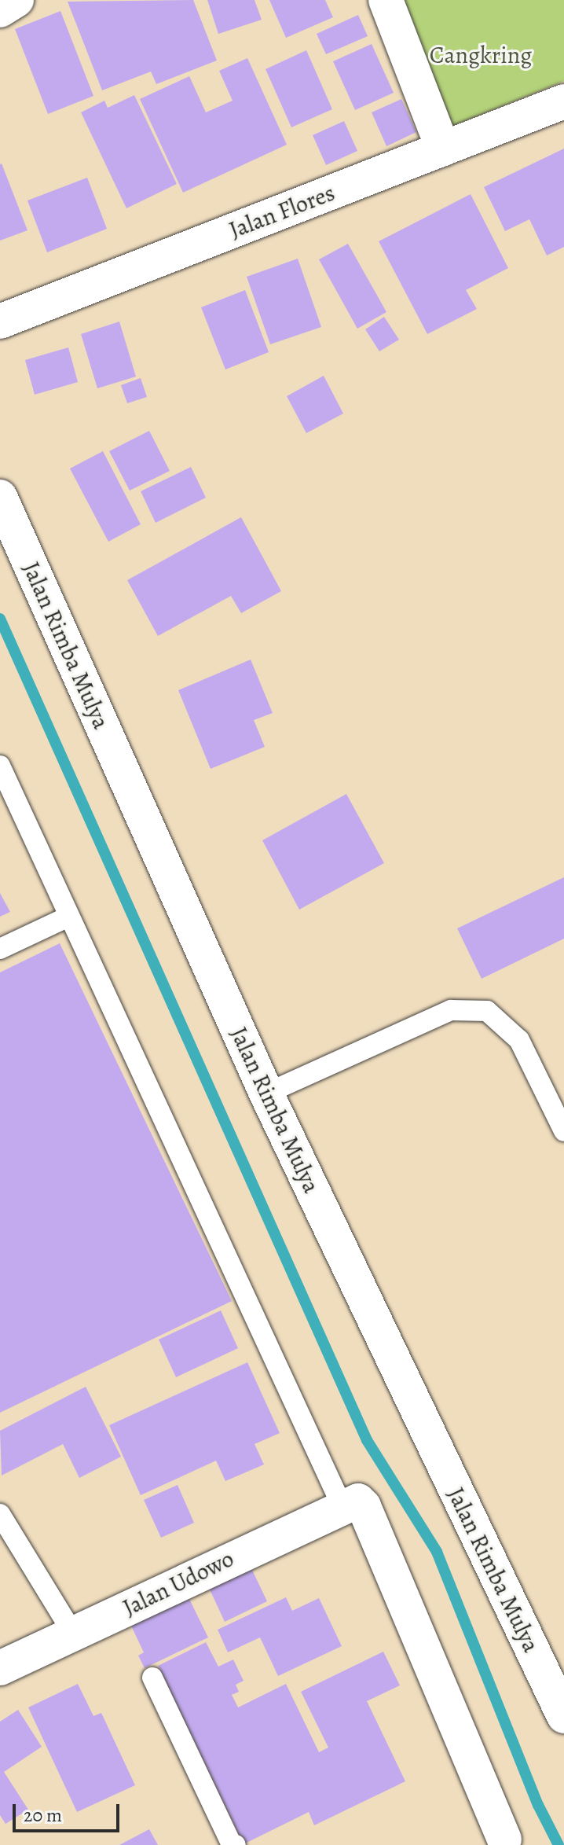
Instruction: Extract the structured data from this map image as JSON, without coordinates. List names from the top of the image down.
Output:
{
  "streets": {
    "street": ["Jalan Flores", "Jalan Rimba Mulya", "Jalan Udowo"]
  },
  "parks": ["Cangkring"],
  "scale_bar": "20 m"
}
